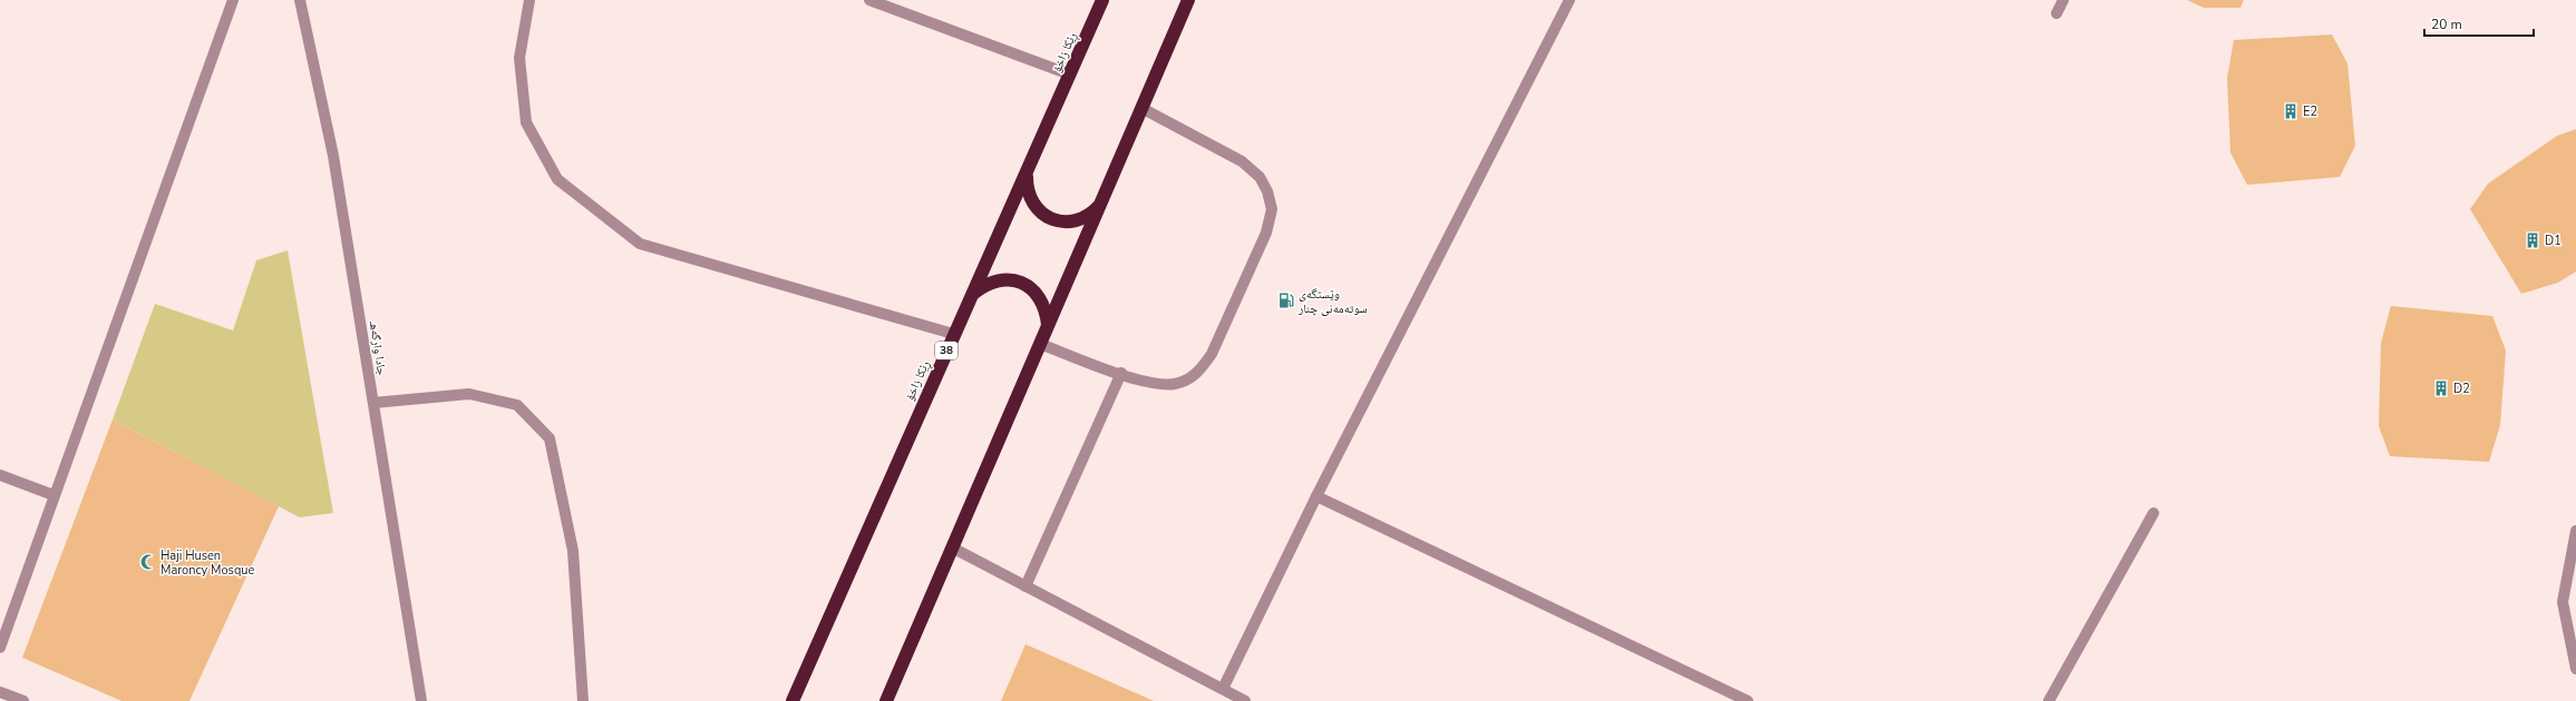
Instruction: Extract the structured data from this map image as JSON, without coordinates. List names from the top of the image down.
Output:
{
  "streets": {
    "highway": ["ڕێکا زاخۆ", "38"],
    "street": ["جادا وارگه‌هـ"]
  },
  "places": {
    "building": ["E2", "D1", "D2"],
    "fuel station": ["وێستگەی سوتەمەنی چنار"],
    "mosque": ["Haji Husen Maroncy Mosque"]
  },
  "scale_bar": "20 m"
}
